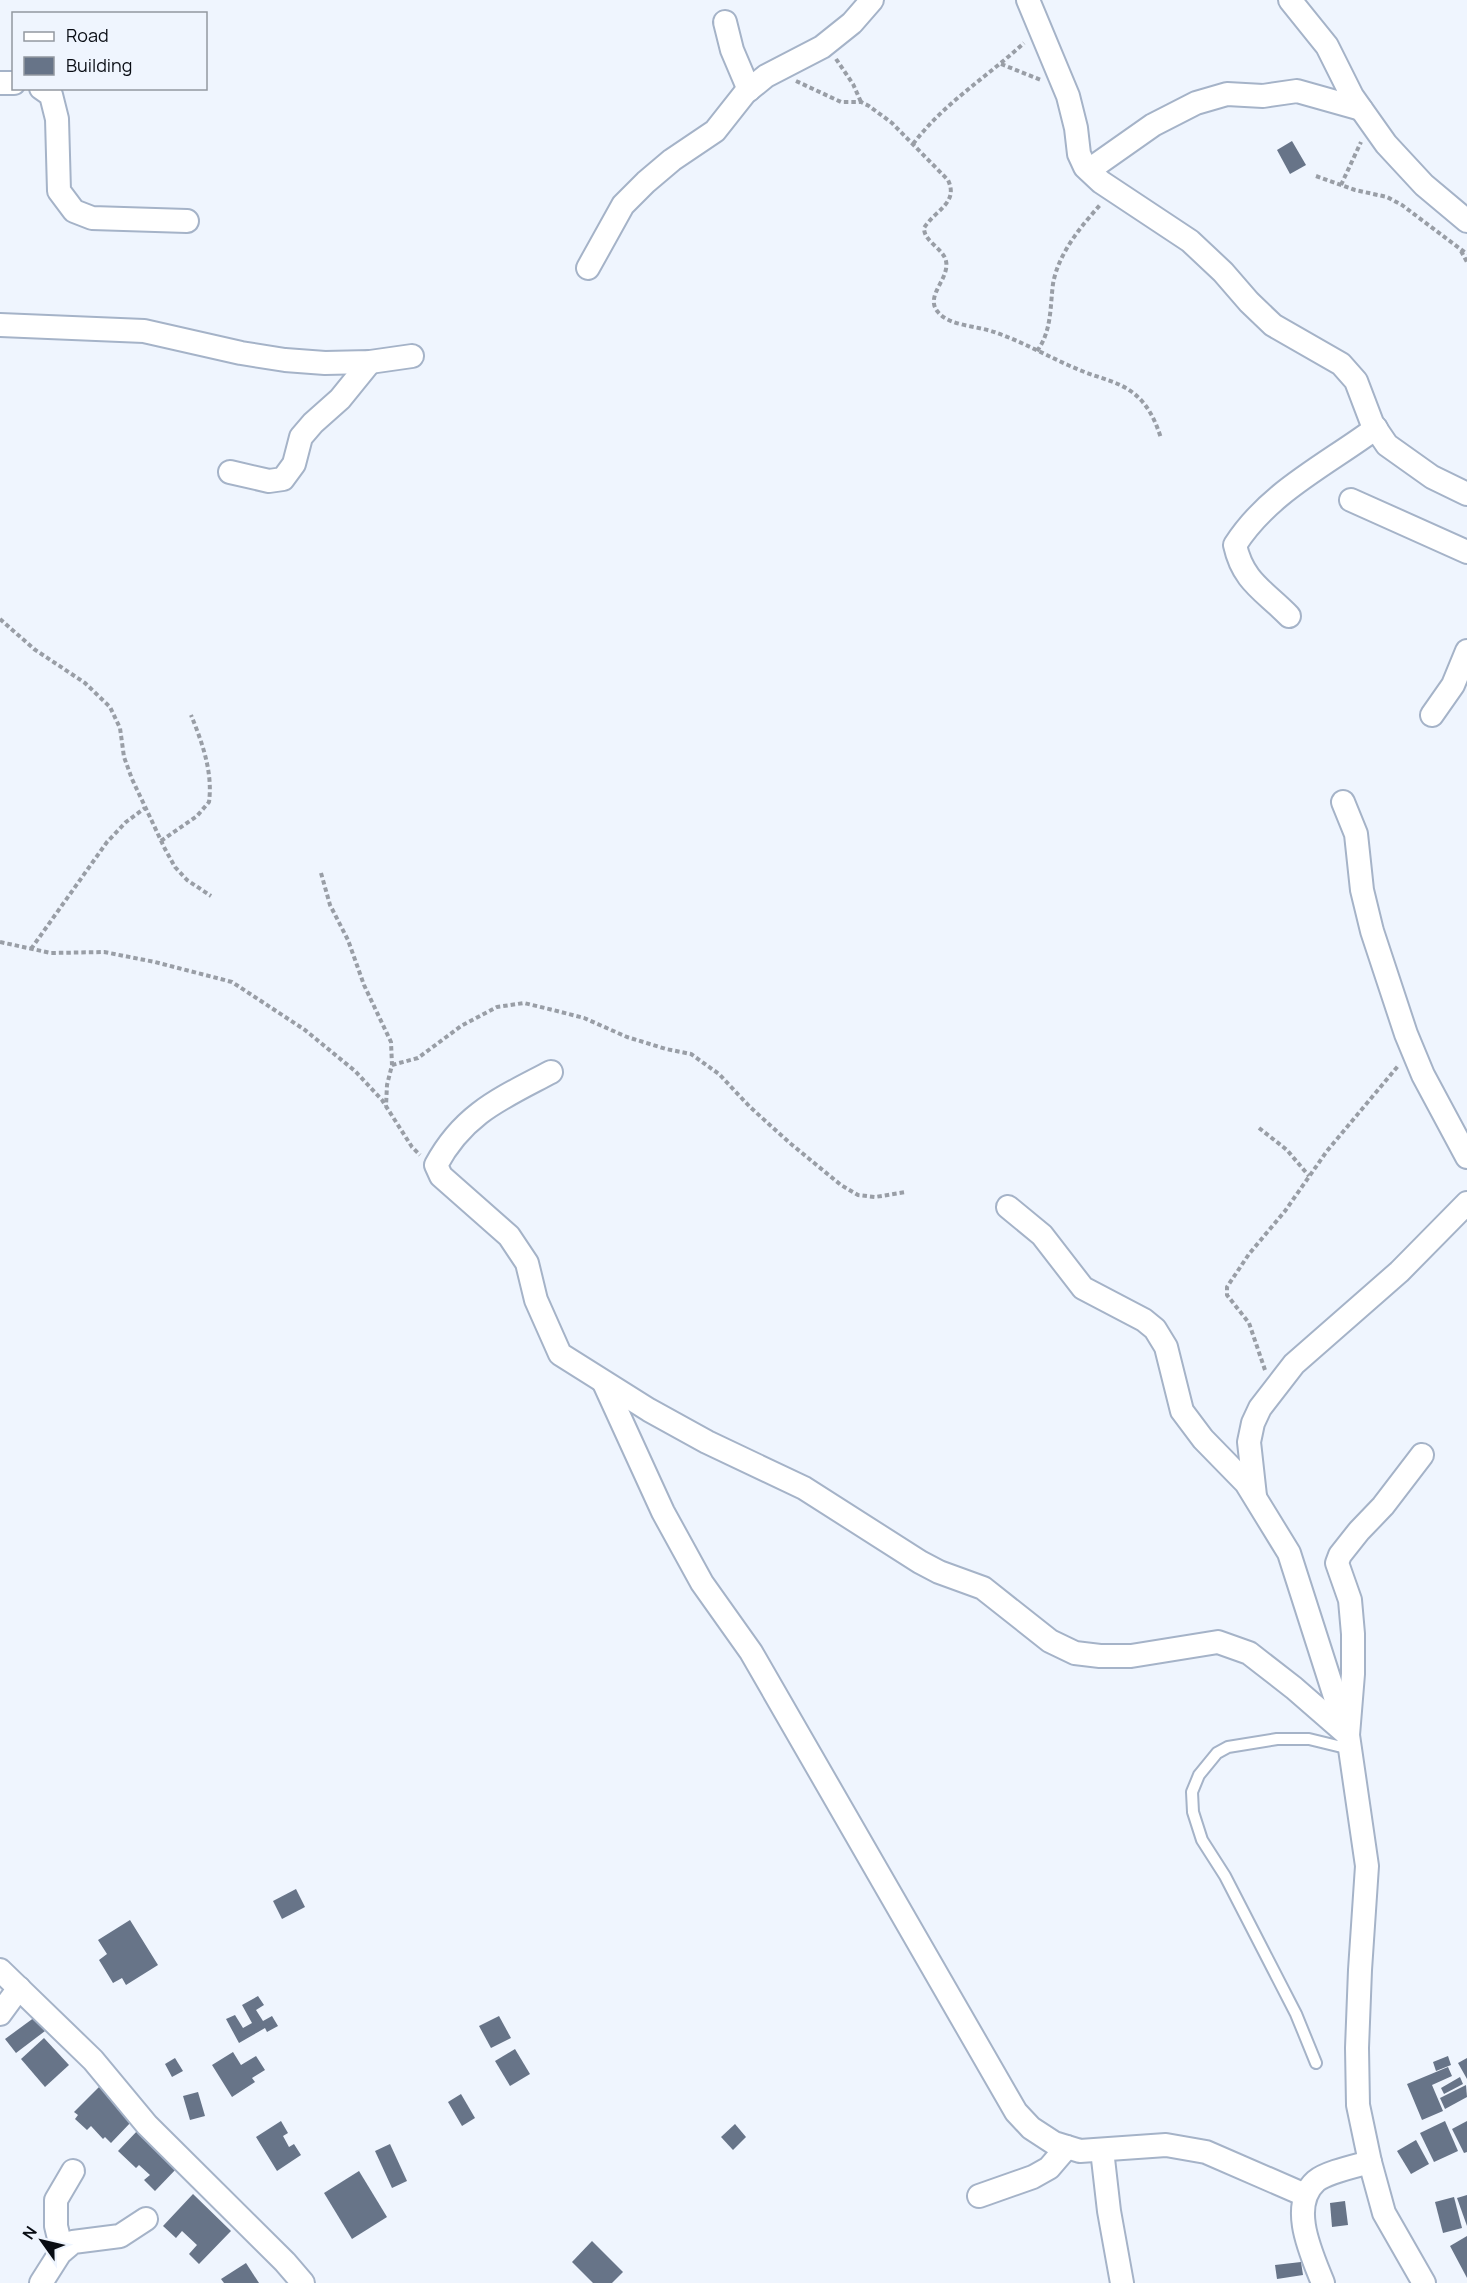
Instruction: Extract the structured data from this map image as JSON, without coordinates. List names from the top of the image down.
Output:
{
  "legend": ["Road", "Building"],
  "north": "top left"
}
